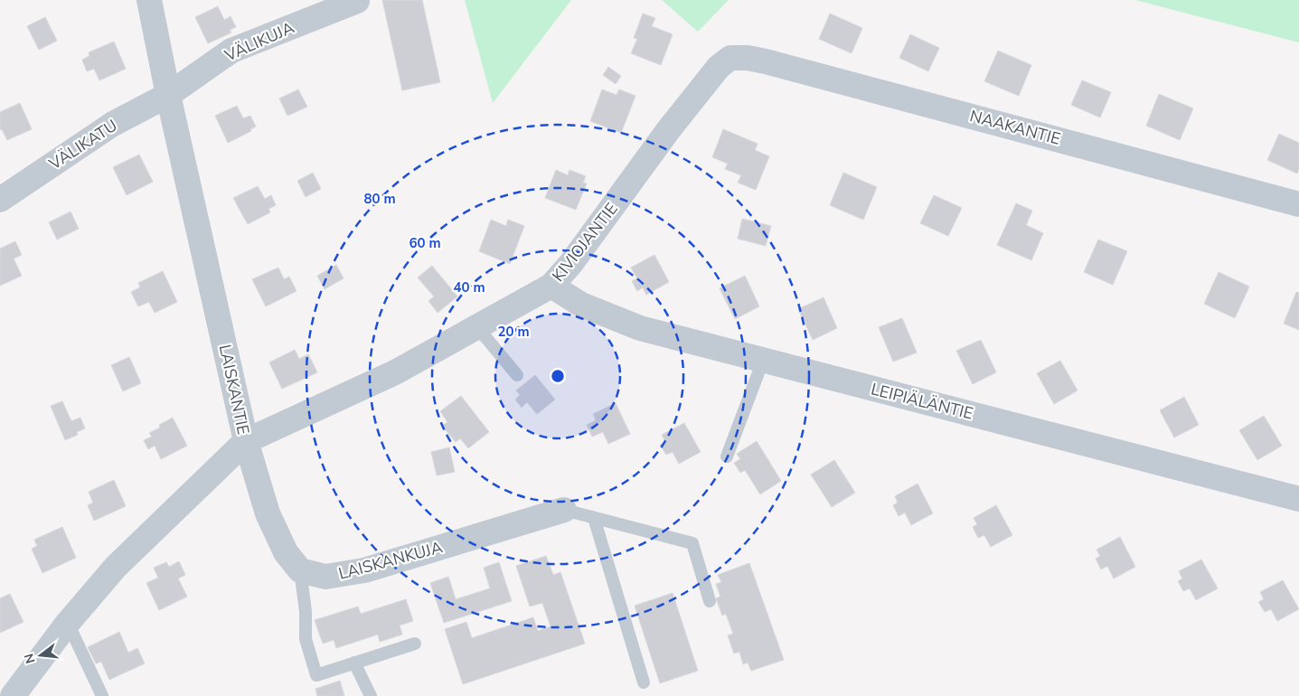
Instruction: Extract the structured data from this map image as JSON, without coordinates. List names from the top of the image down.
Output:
{
  "streets": {
    "street": [
      "VÄLIKUJA",
      "NAAKANTIE",
      "VÄLIKATU",
      "KIVIOJANTIE",
      "LAISKANTIE",
      "LEIPIÄLÄNTIE",
      "LAISKANKUJA"
    ]
  },
  "crossings": [
    ["VÄLIKUJA", "VÄLIKATU"],
    ["VÄLIKUJA", "LAISKANTIE"],
    ["NAAKANTIE", "KIVIOJANTIE"],
    ["VÄLIKATU", "LAISKANTIE"],
    ["KIVIOJANTIE", "LAISKANTIE"],
    ["KIVIOJANTIE", "LEIPIÄLÄNTIE"]
  ],
  "north": "left",
  "rings": [
    "80 m",
    "60 m",
    "40 m",
    "20 m"
  ]
}
